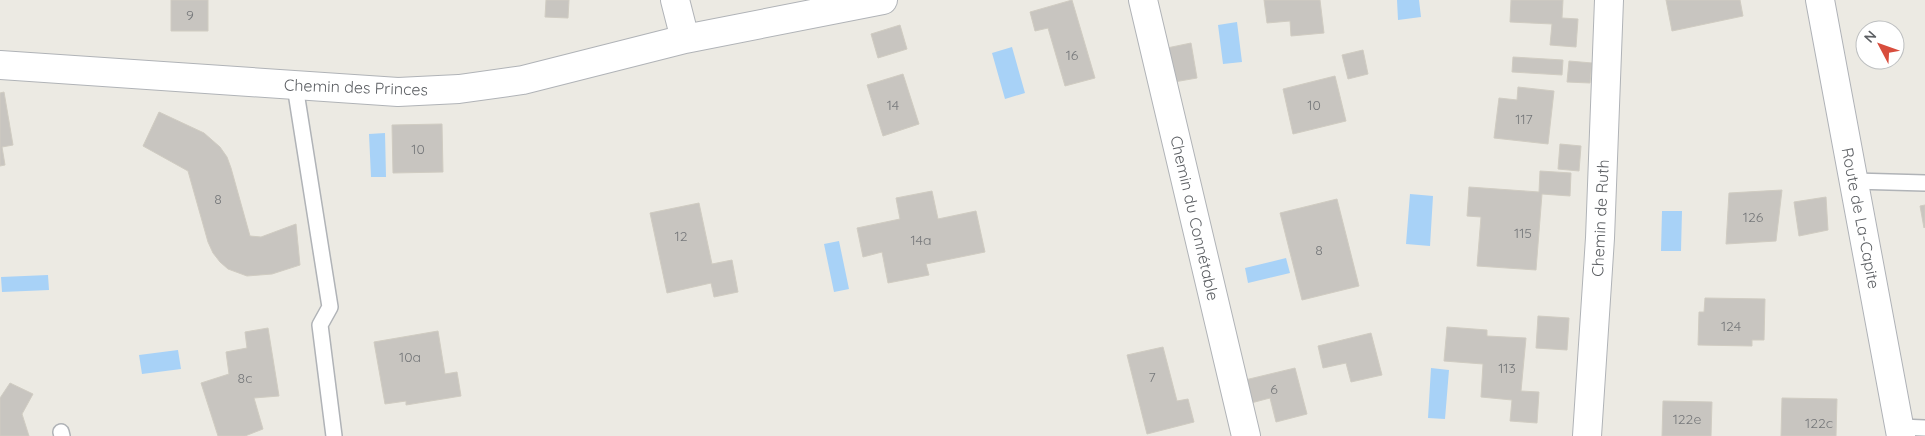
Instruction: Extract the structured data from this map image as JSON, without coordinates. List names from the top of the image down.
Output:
{
  "streets": {
    "street": [
      "Chemin des Princes",
      "Chemin du Connétable",
      "Chemin de Ruth",
      "Route de La-Capite"
    ]
  },
  "house_numbers": [
    "9",
    "16",
    "14",
    "10",
    "117",
    "10",
    "8",
    "126",
    "115",
    "12",
    "14a",
    "8",
    "124",
    "10a",
    "113",
    "7",
    "8c",
    "6",
    "122e",
    "122c"
  ],
  "north": "top left"
}
